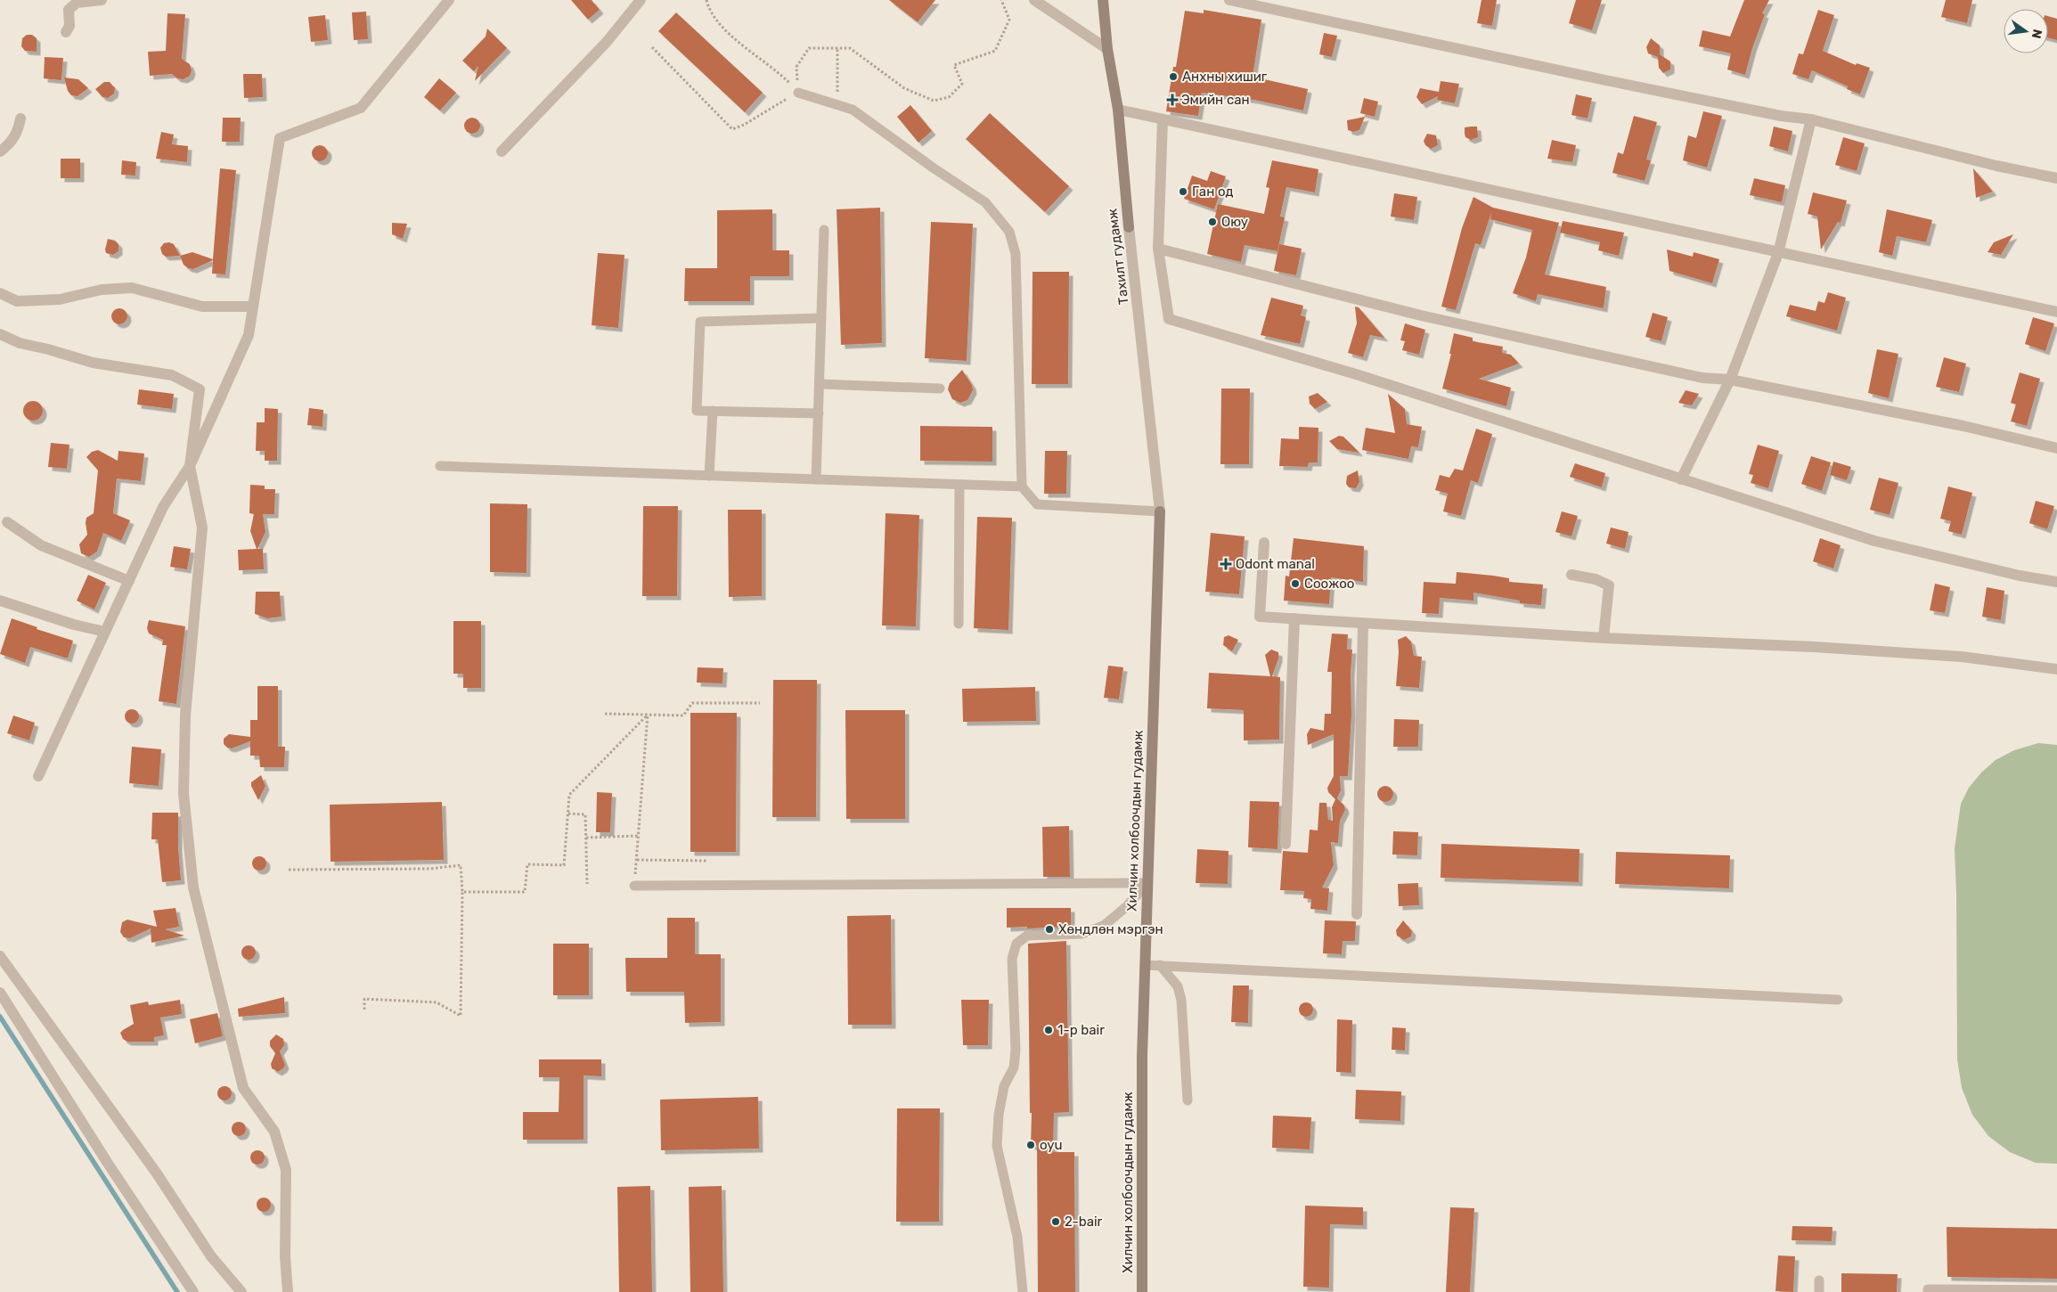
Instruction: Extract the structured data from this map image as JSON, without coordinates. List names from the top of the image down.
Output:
{
  "streets": {
    "main road": ["Тахилт гудамж", "Хилчин холбоочдын гудамж"]
  },
  "crossings": [
    ["Тахилт гудамж", "Хилчин холбоочдын гудамж"]
  ],
  "places": {
    "other": [
      "Анхны хишиг",
      "Ган од",
      "Оюу",
      "Соожоо",
      "Хөндлөн мэргэн",
      "1-p bair",
      "oyu",
      "2-bair"
    ],
    "health": ["Эмийн сан", "Odont manal"]
  },
  "north": "right"
}
